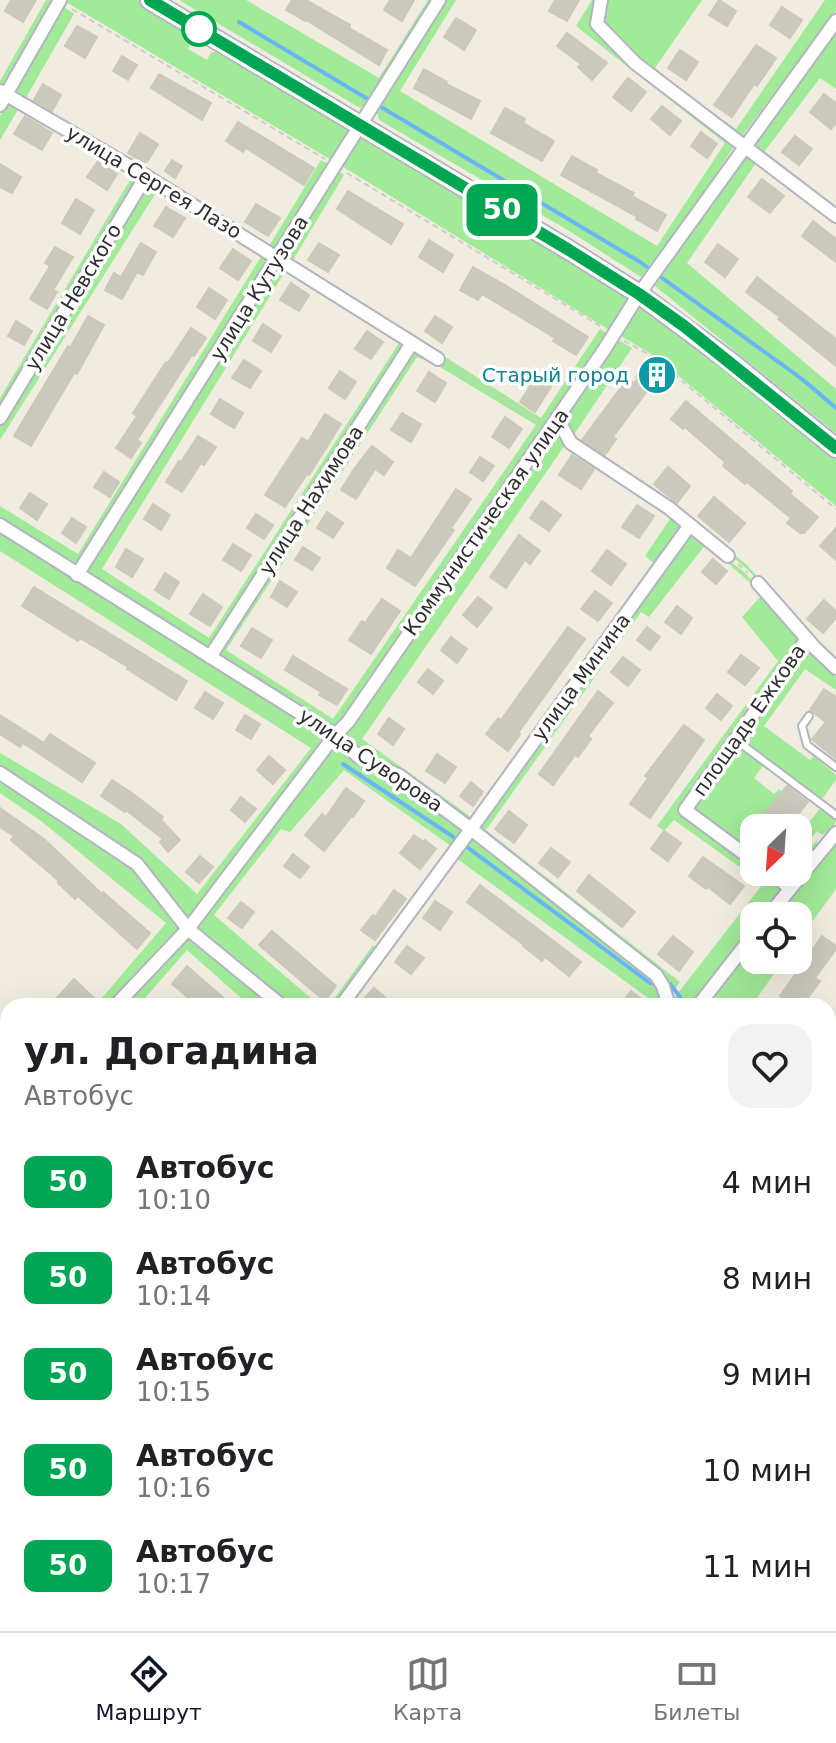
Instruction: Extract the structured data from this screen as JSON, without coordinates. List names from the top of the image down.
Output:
{
  "streets": {
    "street": [
      "улица Сергея Лазо",
      "улица Кутузова",
      "улица Невского",
      "улица Нахимова",
      "Коммунистическая улица",
      "улица Минина",
      "площадь Ежкова",
      "улица Суворова"
    ]
  },
  "crossings": [
    ["улица Сергея Лазо", "улица Кутузова"],
    ["улица Сергея Лазо", "улица Невского"],
    ["улица Сергея Лазо", "улица Нахимова"],
    ["улица Кутузова", "улица Суворова"],
    ["улица Нахимова", "улица Суворова"],
    ["Коммунистическая улица", "улица Суворова"],
    ["улица Минина", "улица Суворова"]
  ],
  "places": {
    "building": ["Старый город"]
  },
  "lines": ["bus line 50"],
  "north": "bottom left",
  "page": {
    "on_map": "50",
    "heading": ["ул. Догадина", "Автобус"],
    "list": [
      {
        "mark": "50",
        "name": "Автобус",
        "note": "10:10",
        "value": "4 мин"
      },
      {
        "mark": "50",
        "name": "Автобус",
        "note": "10:14",
        "value": "8 мин"
      },
      {
        "mark": "50",
        "name": "Автобус",
        "note": "10:15",
        "value": "9 мин"
      },
      {
        "mark": "50",
        "name": "Автобус",
        "note": "10:16",
        "value": "10 мин"
      },
      {
        "mark": "50",
        "name": "Автобус",
        "note": "10:17",
        "value": "11 мин"
      }
    ],
    "tabs": ["Маршрут", "Карта", "Билеты"]
  }
}
